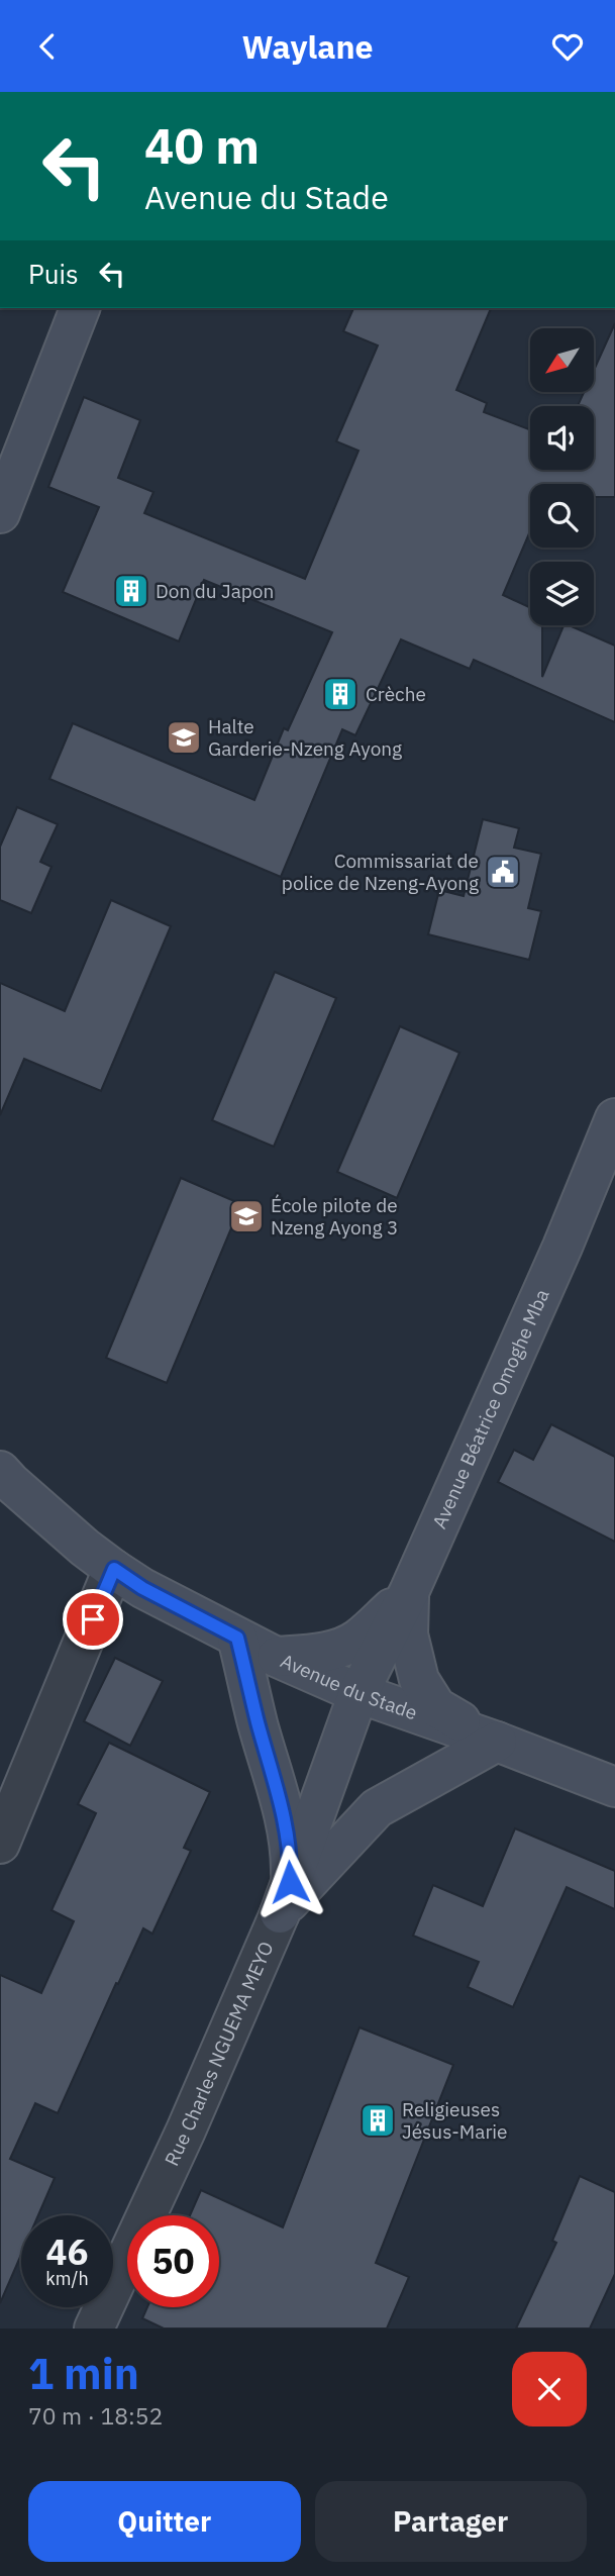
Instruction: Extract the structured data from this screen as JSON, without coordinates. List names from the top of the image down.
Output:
{
  "streets": {
    "main road": ["Avenue Béatrice Omoghe Mba", "Avenue du Stade", "Rue Charles NGUEMA MEYO"]
  },
  "crossings": [
    ["Avenue Béatrice Omoghe Mba", "Avenue du Stade"],
    ["Avenue Béatrice Omoghe Mba", "Rue Charles NGUEMA MEYO"],
    ["Avenue du Stade", "Rue Charles NGUEMA MEYO"]
  ],
  "places": {
    "building": ["Don du Japon", "Crèche", "Religieuses Jésus-Marie"],
    "school or university": ["Halte Garderie-Nzeng Ayong", "École pilote de Nzeng Ayong 3"],
    "public building": ["Commissariat de police de Nzeng-Ayong"]
  },
  "north": "bottom left",
  "page": {
    "header": "Waylane",
    "turn": ["40 m", "Avenue du Stade"],
    "then": "Puis",
    "speed": "46 km/h",
    "limit": "50",
    "heading": ["1 min", "70 m · 18:52"],
    "buttons": ["Quitter", "Partager"]
  }
}
